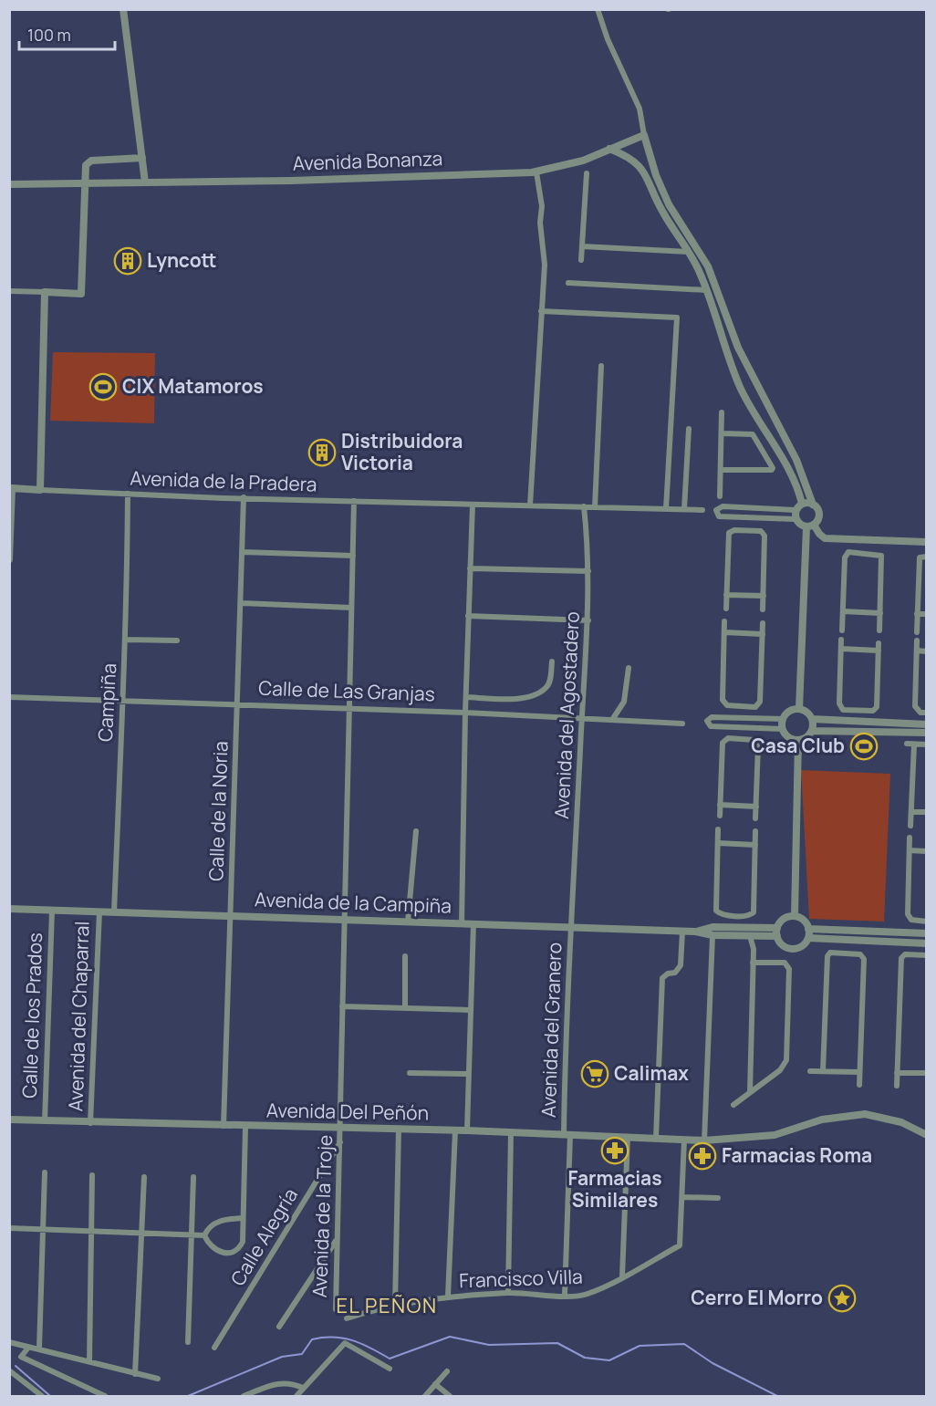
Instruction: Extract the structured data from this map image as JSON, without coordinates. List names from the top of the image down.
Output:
{
  "streets": {
    "street": [
      "Avenida Bonanza",
      "Avenida de la Pradera",
      "Calle de Las Granjas",
      "Campiña",
      "Avenida del Agostadero",
      "Calle de la Noria",
      "Avenida de la Campiña",
      "Calle de los Prados",
      "Avenida del Chaparral",
      "Avenida del Granero",
      "Avenida Del Peñón",
      "Avenida de la Troje",
      "Calle Alegría",
      "Francisco Villa"
    ]
  },
  "crossings": [
    ["Avenida de la Pradera", "Campiña"],
    ["Avenida de la Pradera", "Avenida del Agostadero"],
    ["Avenida de la Pradera", "Calle de la Noria"],
    ["Avenida de la Pradera", "Avenida de la Troje"],
    ["Calle de Las Granjas", "Campiña"],
    ["Calle de Las Granjas", "Avenida del Agostadero"],
    ["Calle de Las Granjas", "Calle de la Noria"],
    ["Calle de Las Granjas", "Avenida de la Troje"],
    ["Campiña", "Avenida de la Campiña"],
    ["Avenida del Agostadero", "Avenida de la Campiña"],
    ["Avenida del Agostadero", "Avenida del Granero"],
    ["Calle de la Noria", "Avenida de la Campiña"],
    ["Calle de la Noria", "Avenida Del Peñón"],
    ["Avenida de la Campiña", "Calle de los Prados"],
    ["Avenida de la Campiña", "Avenida del Chaparral"],
    ["Avenida de la Campiña", "Avenida del Granero"],
    ["Avenida de la Campiña", "Avenida de la Troje"],
    ["Calle de los Prados", "Avenida Del Peñón"],
    ["Avenida del Chaparral", "Avenida Del Peñón"],
    ["Avenida del Granero", "Avenida Del Peñón"],
    ["Avenida del Granero", "Francisco Villa"],
    ["Avenida Del Peñón", "Avenida de la Troje"],
    ["Avenida Del Peñón", "Calle Alegría"],
    ["Avenida Del Peñón", "Francisco Villa"],
    ["Avenida de la Troje", "Calle Alegría"]
  ],
  "districts": ["EL PEÑON"],
  "places": {
    "building": ["Lyncott", "Distribuidora Victoria"],
    "sports": ["CIX Matamoros", "Casa Club"],
    "supermarket": ["Calimax"],
    "pharmacy": ["Farmacias Similares", "Farmacias Roma"],
    "place": ["Cerro El Morro"]
  },
  "scale_bar": "100 m"
}
